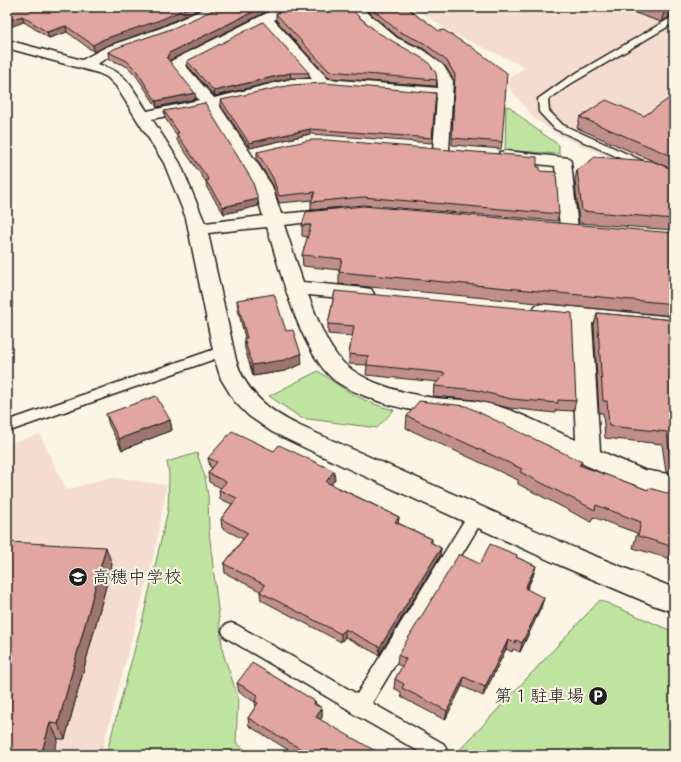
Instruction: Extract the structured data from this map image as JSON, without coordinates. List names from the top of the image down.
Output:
{
  "places": {
    "school or university": ["高穂中学校"],
    "parking": ["第１駐車場"]
  }
}
